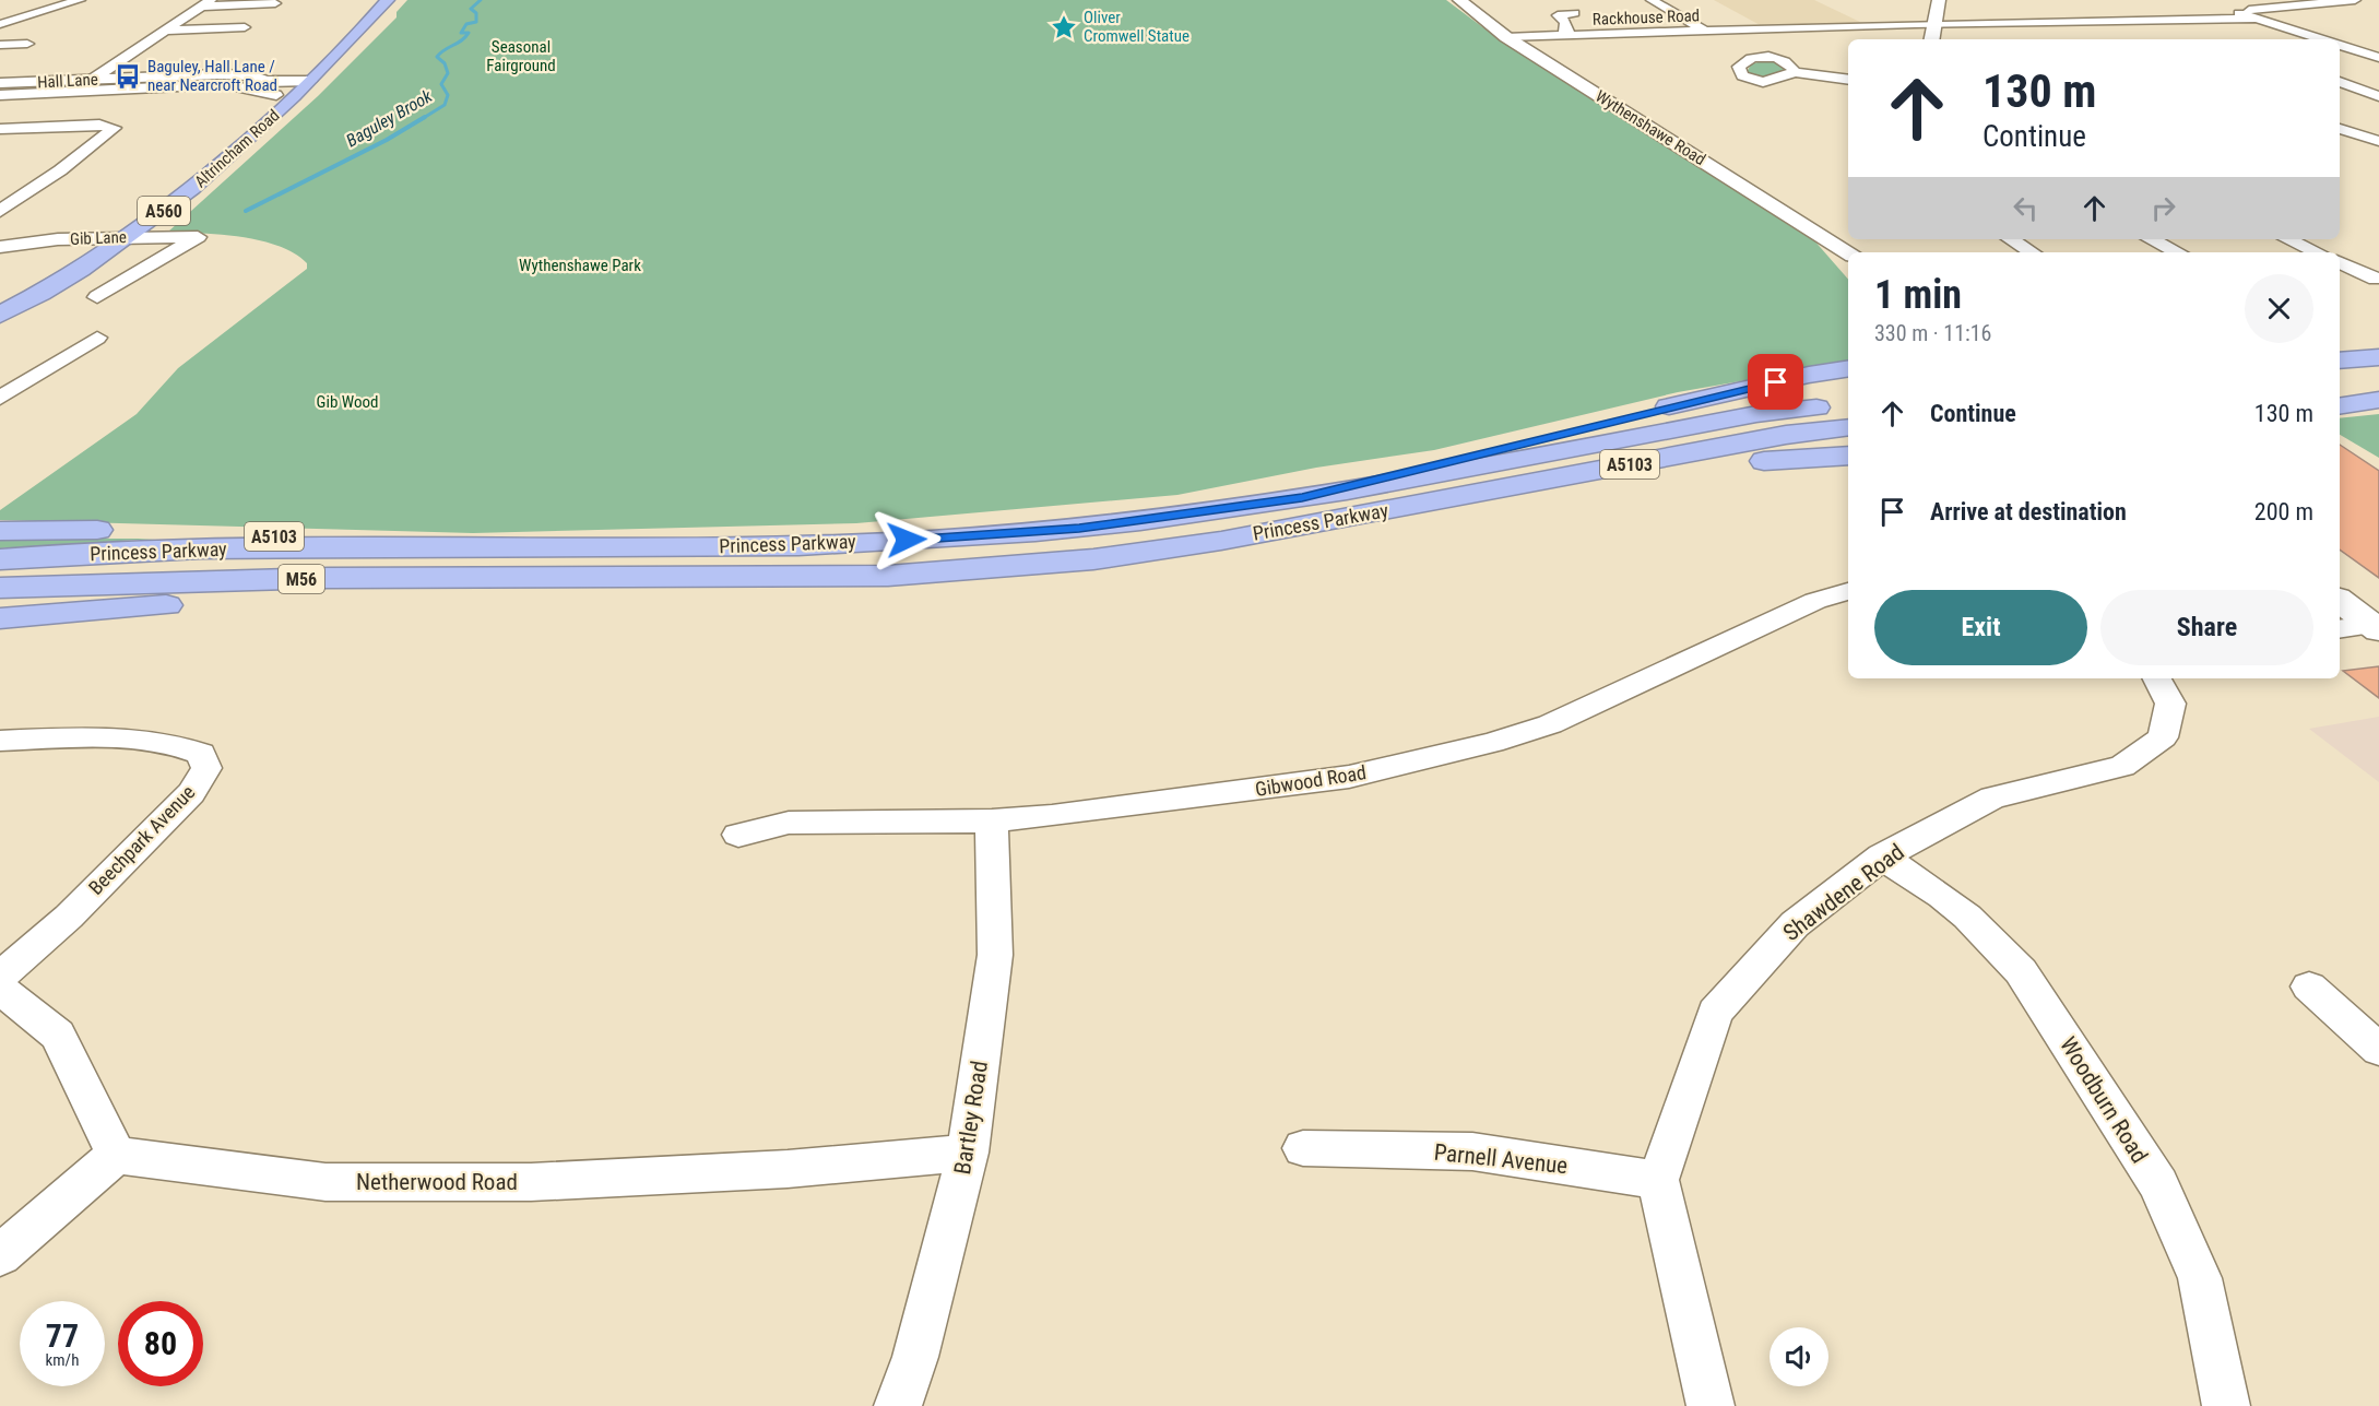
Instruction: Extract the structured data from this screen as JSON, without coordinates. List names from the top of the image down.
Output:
{
  "streets": {
    "highway": [
      "Altrincham Road",
      "A560",
      "A5103",
      "Princess Parkway",
      "M56"
    ],
    "main road": ["Hall Lane", "Wythenshawe Road"],
    "street": [
      "Rackhouse Road",
      "Gib Lane",
      "Gibwood Road",
      "Beechpark Avenue",
      "Shawdene Road",
      "Woodburn Road",
      "Bartley Road",
      "Parnell Avenue",
      "Netherwood Road"
    ]
  },
  "crossings": [
    ["Rackhouse Road", "Wythenshawe Road"],
    ["Hall Lane", "Altrincham Road"],
    ["Altrincham Road", "Gib Lane"],
    ["A5103", "Princess Parkway"],
    ["Gibwood Road", "Bartley Road"],
    ["Shawdene Road", "Woodburn Road"],
    ["Shawdene Road", "Parnell Avenue"],
    ["Bartley Road", "Netherwood Road"]
  ],
  "water": ["Baguley Brook"],
  "parks": ["Seasonal Fairground", "Wythenshawe Park", "Gib Wood"],
  "places": {
    "place": ["Oliver Cromwell Statue"],
    "bus stop": ["Baguley, Hall Lane / near Nearcroft Road"]
  },
  "page": {
    "turn": ["130 m", "Continue"],
    "heading": ["1 min", "330 m · 11:16"],
    "list": [
      {
        "name": "Continue",
        "value": "130 m"
      },
      {
        "name": "Arrive at destination",
        "value": "200 m"
      }
    ],
    "buttons": ["Exit", "Share"],
    "speed": "77 km/h",
    "limit": "80"
  }
}
